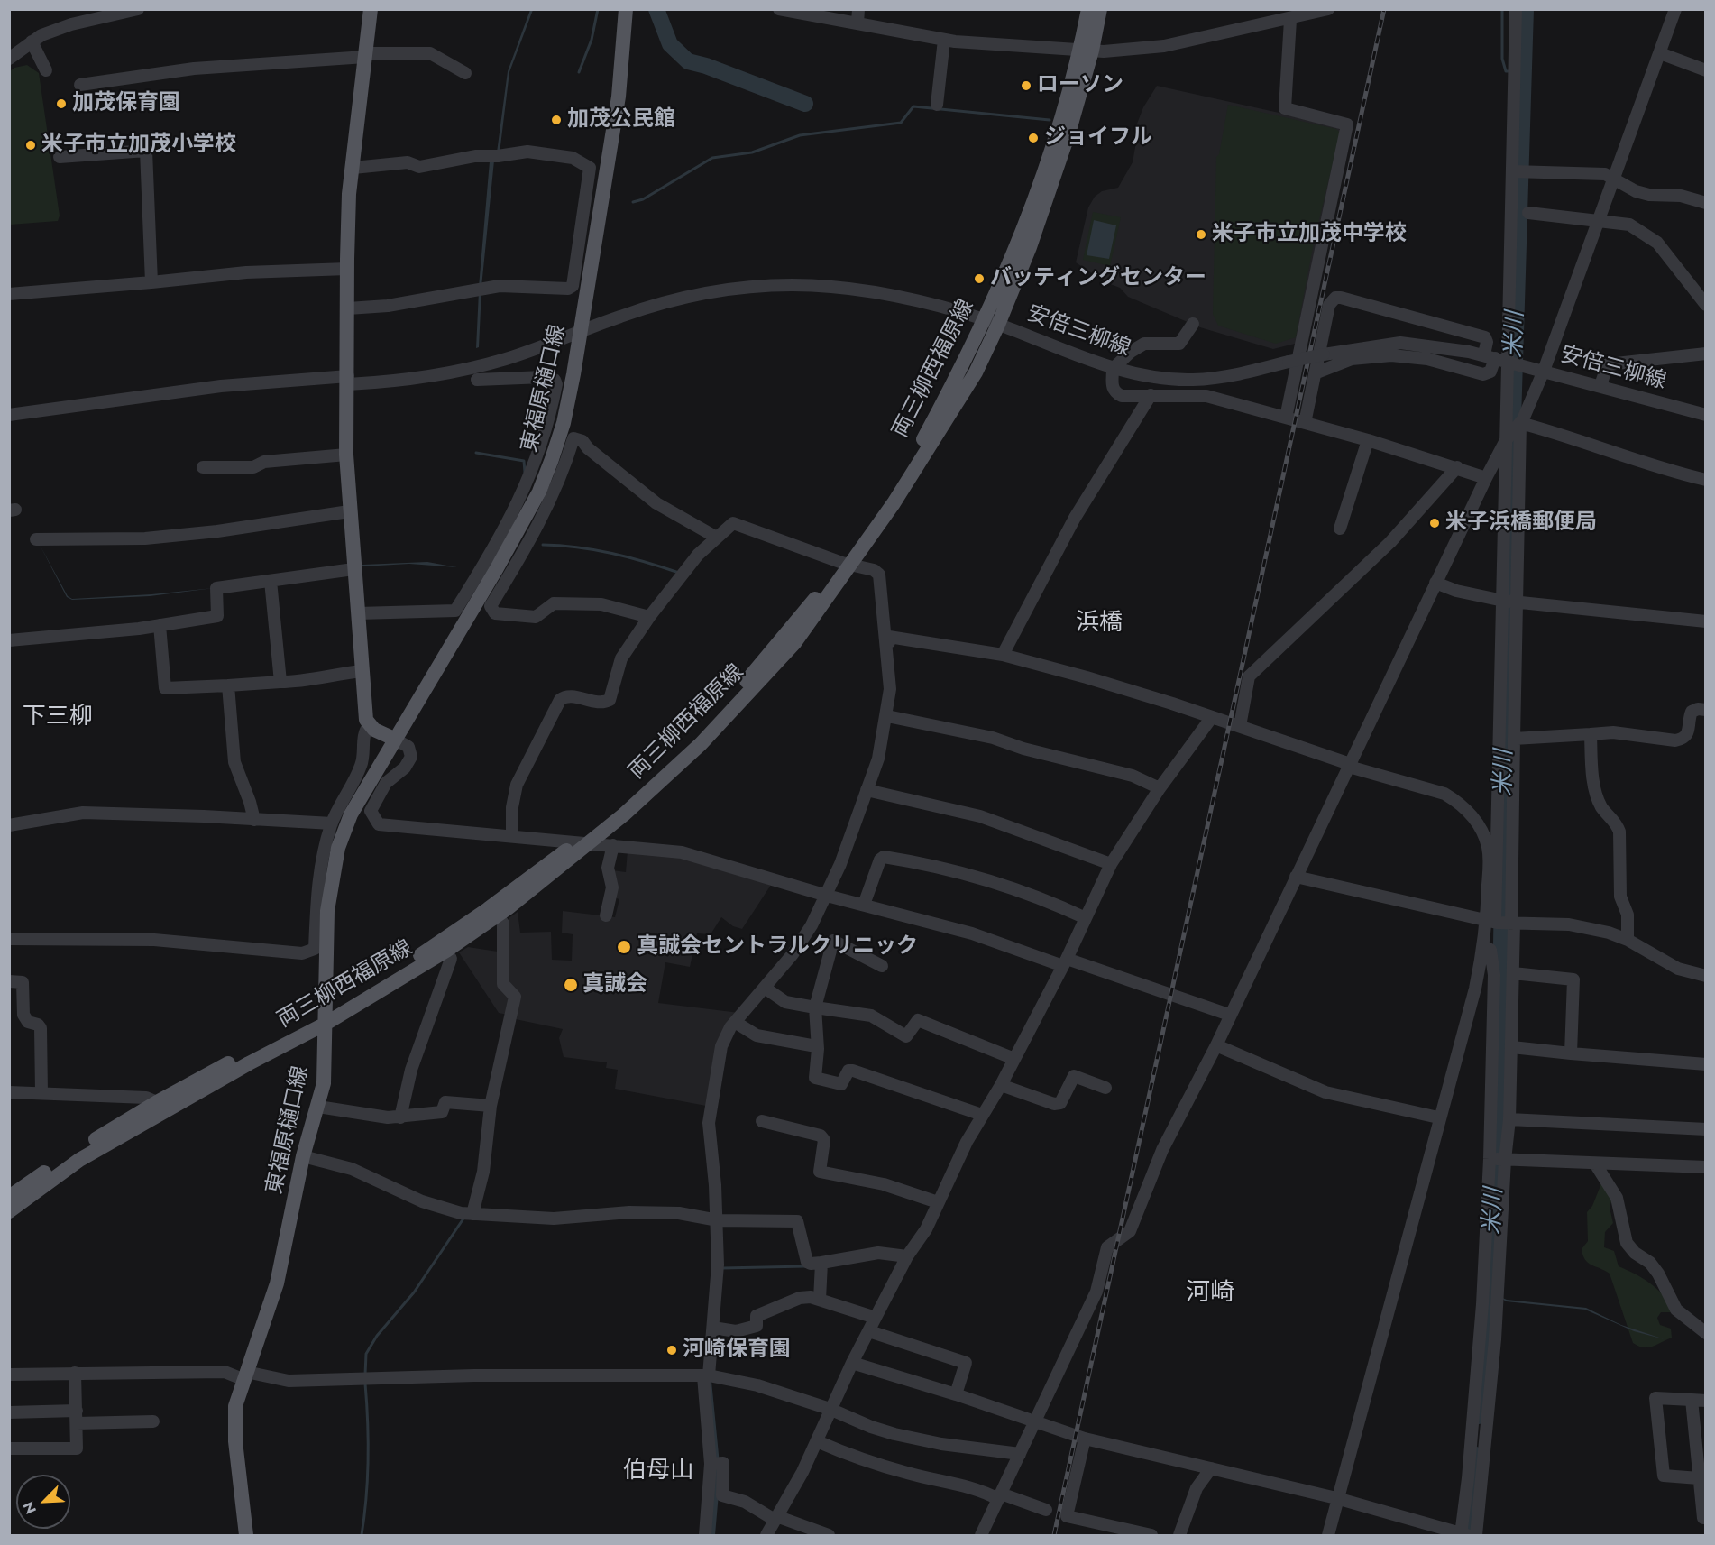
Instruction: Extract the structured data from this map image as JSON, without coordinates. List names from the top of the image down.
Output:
{
  "streets": {
    "main road": ["両三柳西福原線", "東福原樋口線"],
    "street": ["安倍三柳線"]
  },
  "crossings": [
    ["安倍三柳線", "両三柳西福原線"],
    ["安倍三柳線", "東福原樋口線"],
    ["両三柳西福原線", "東福原樋口線"]
  ],
  "districts": [
    "浜橋",
    "下三柳",
    "河崎",
    "伯母山"
  ],
  "water": ["米川"],
  "places": [
    "ローソン",
    "加茂保育園",
    "加茂公民館",
    "ジョイフル",
    "米子市立加茂小学校",
    "米子市立加茂中学校",
    "バッティングセンター",
    "米子浜橋郵便局",
    "真誠会セントラルクリニック",
    "真誠会",
    "河崎保育園"
  ],
  "north": "bottom left"
}
